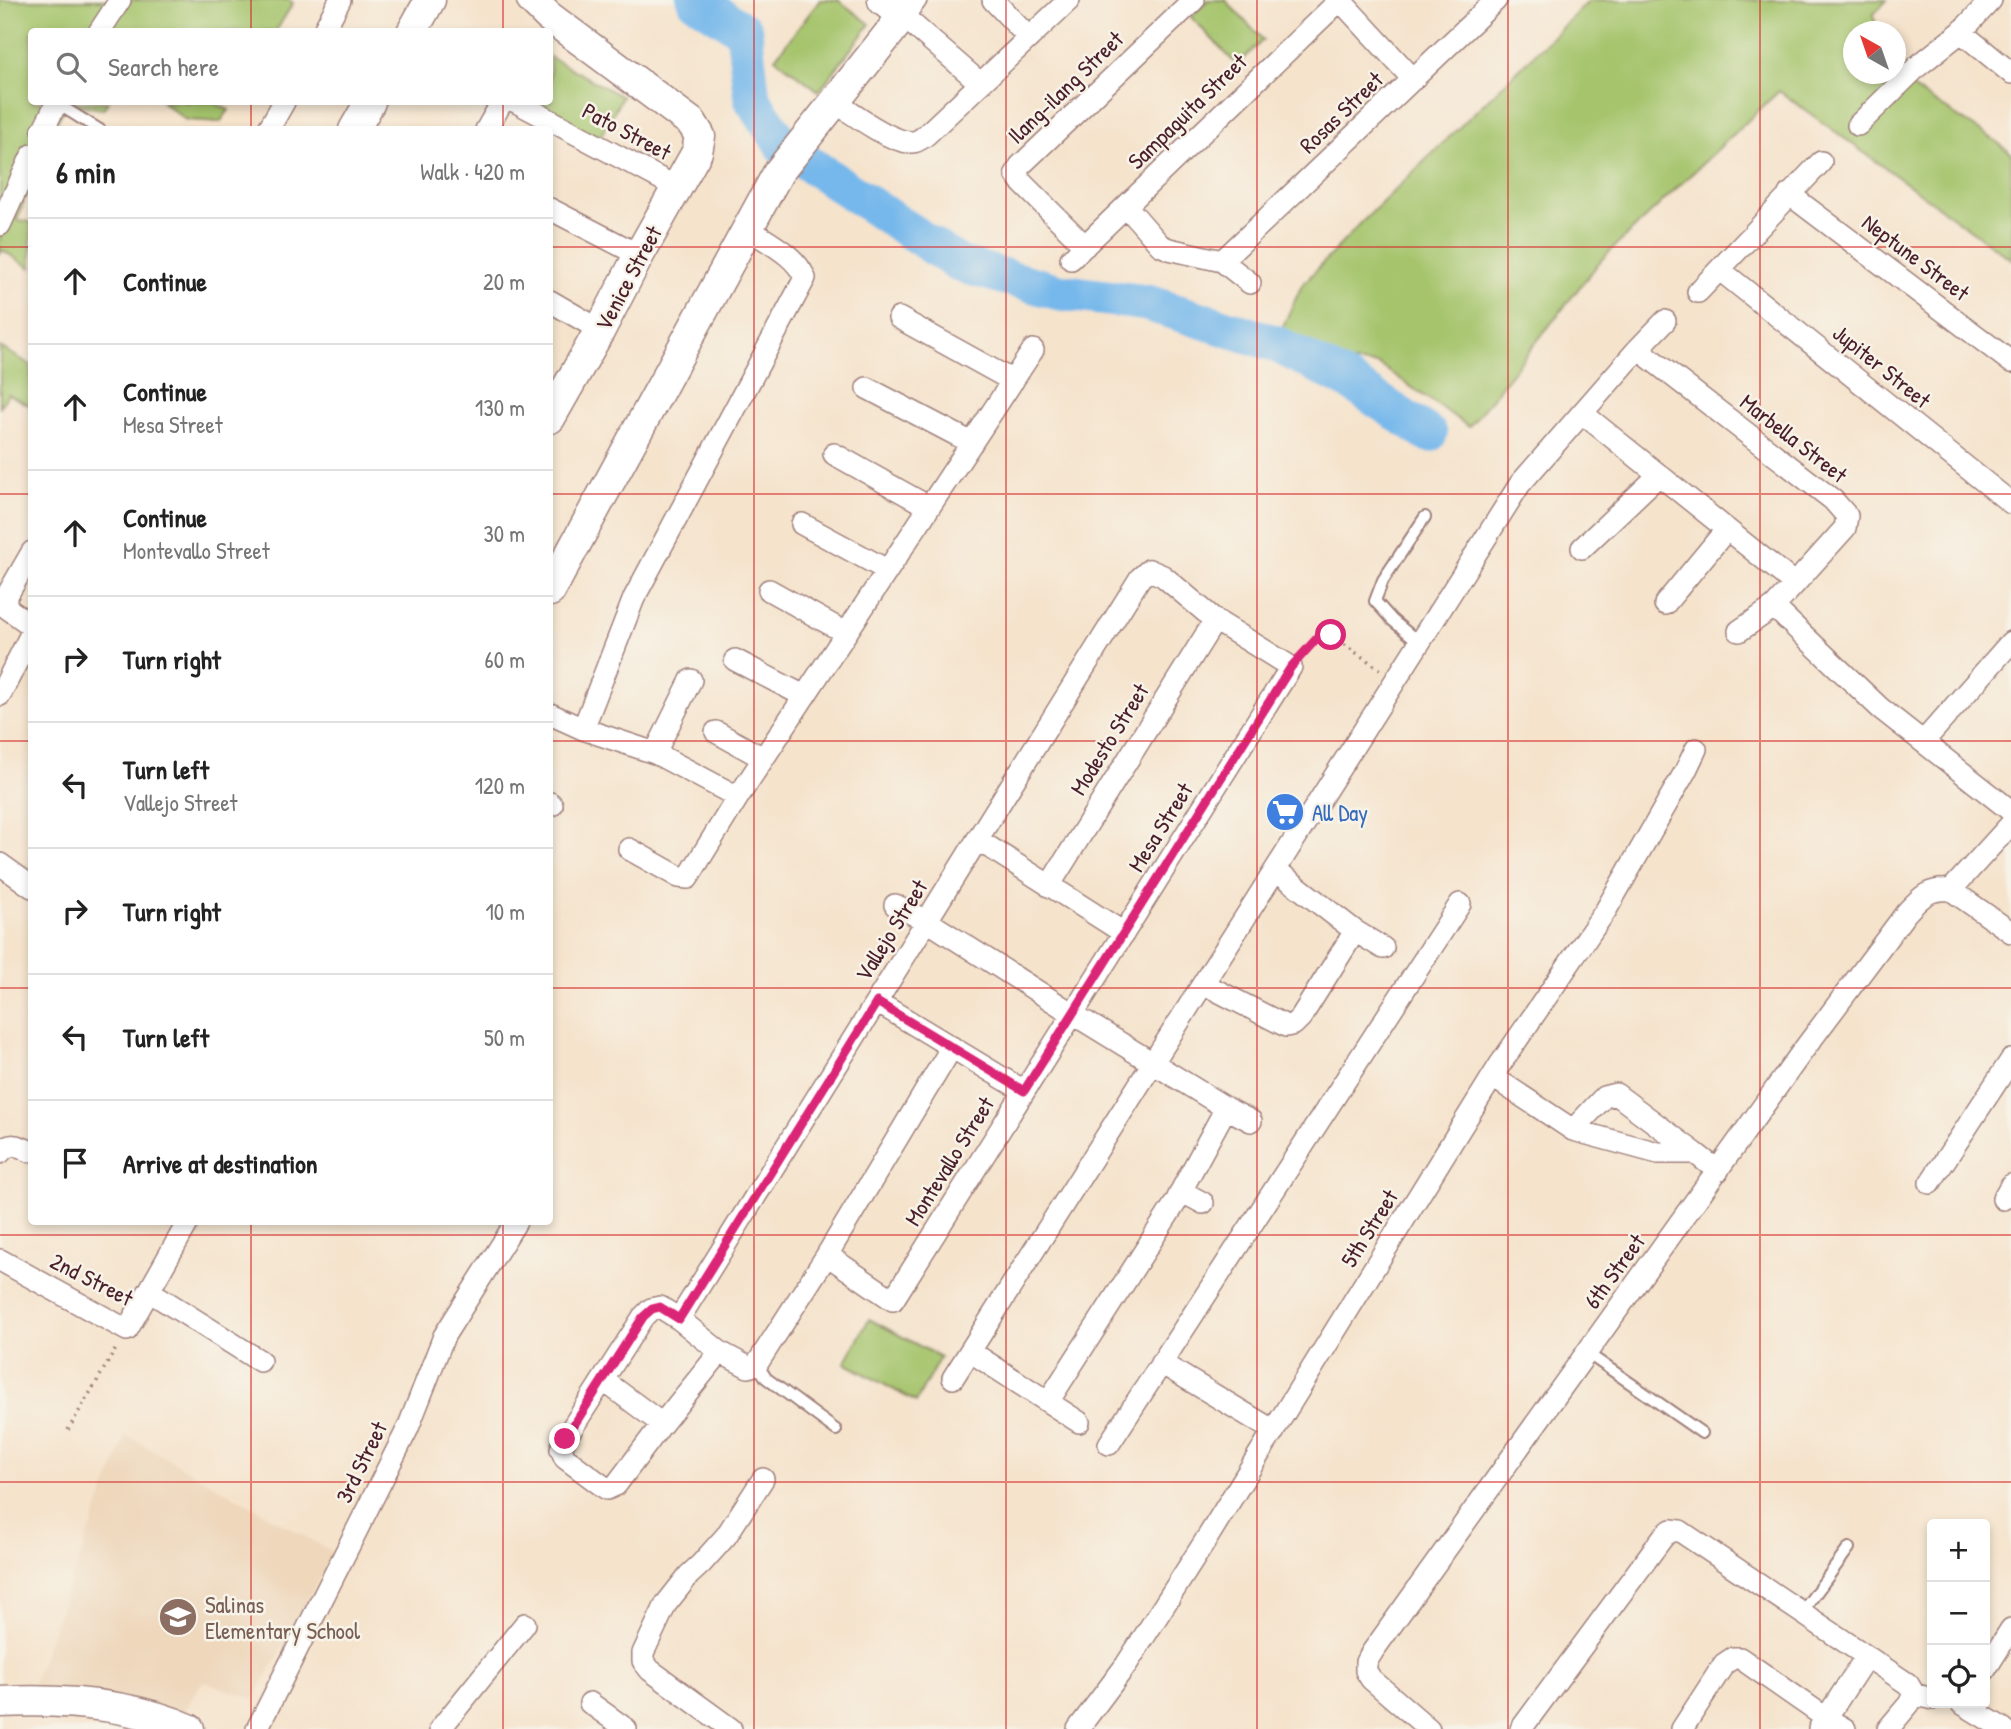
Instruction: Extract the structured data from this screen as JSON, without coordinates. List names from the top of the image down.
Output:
{
  "streets": {
    "street": [
      "Ilang-ilang Street",
      "Sampaguita Street",
      "Rosas Street",
      "Pato Street",
      "Neptune Street",
      "Venice Street",
      "Jupiter Street",
      "Marbella Street",
      "Modesto Street",
      "Mesa Street",
      "Vallejo Street",
      "Montevallo Street",
      "5th Street",
      "6th Street",
      "2nd Street",
      "3rd Street"
    ]
  },
  "crossings": [
    ["Ilang-ilang Street", "Sampaguita Street"],
    ["Pato Street", "Venice Street"],
    ["Modesto Street", "Vallejo Street"],
    ["Mesa Street", "Montevallo Street"]
  ],
  "places": {
    "supermarket": ["All Day"],
    "school or university": ["Salinas Elementary School"]
  },
  "north": "top left",
  "page": {
    "search": "Search here",
    "heading": ["6 min", "Walk · 420 m"],
    "list": [
      ["Continue", "20 m"],
      ["Continue", "Mesa Street", "130 m"],
      ["Continue", "Montevallo Street", "30 m"],
      ["Turn right", "60 m"],
      ["Turn left", "Vallejo Street", "120 m"],
      ["Turn right", "10 m"],
      ["Turn left", "50 m"],
      "Arrive at destination"
    ],
    "map_buttons": ["+", "−"]
  }
}
